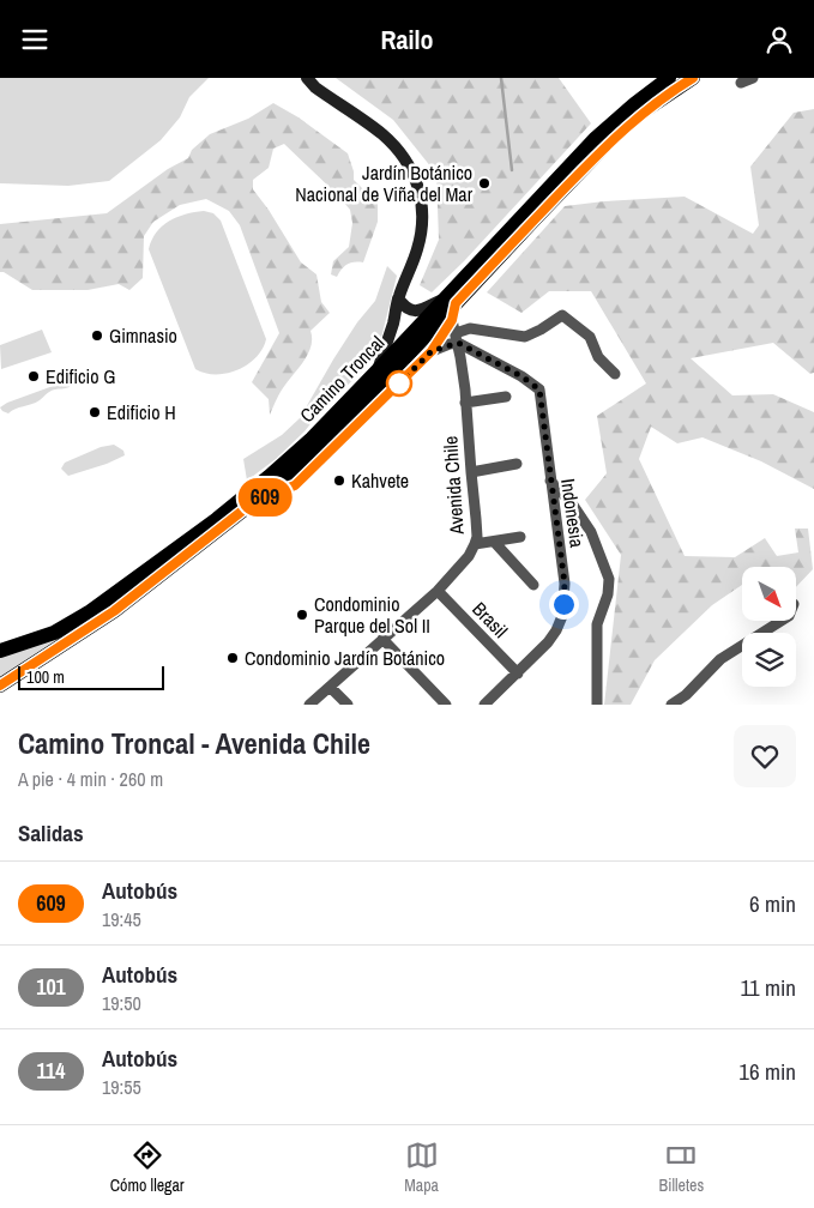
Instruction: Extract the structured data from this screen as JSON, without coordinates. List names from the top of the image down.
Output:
{
  "streets": {
    "main road": ["Camino Troncal"],
    "street": ["Avenida Chile", "Indonesia", "Brasil"]
  },
  "crossings": [
    ["Camino Troncal", "Avenida Chile"],
    ["Camino Troncal", "Indonesia"],
    ["Avenida Chile", "Indonesia"],
    ["Avenida Chile", "Brasil"],
    ["Indonesia", "Brasil"]
  ],
  "places": [
    "Jardín Botánico Nacional de Viña del Mar",
    "Gimnasio",
    "Edificio G",
    "Edificio H",
    "Kahvete",
    "Condominio Parque del Sol II",
    "Condominio Jardín Botánico"
  ],
  "lines": ["bus line 609"],
  "scale_bar": "100 m",
  "north": "bottom right",
  "page": {
    "header": "Railo",
    "on_map": "609",
    "scale": "100 m",
    "heading": [
      ["Camino Troncal - Avenida Chile", "A pie · 4 min · 260 m"],
      "Salidas"
    ],
    "list": [
      {
        "mark": "609",
        "name": "Autobús",
        "note": "19:45",
        "value": "6 min"
      },
      {
        "mark": "101",
        "name": "Autobús",
        "note": "19:50",
        "value": "11 min"
      },
      {
        "mark": "114",
        "name": "Autobús",
        "note": "19:55",
        "value": "16 min"
      }
    ],
    "tabs": ["Cómo llegar", "Mapa", "Billetes"]
  }
}
